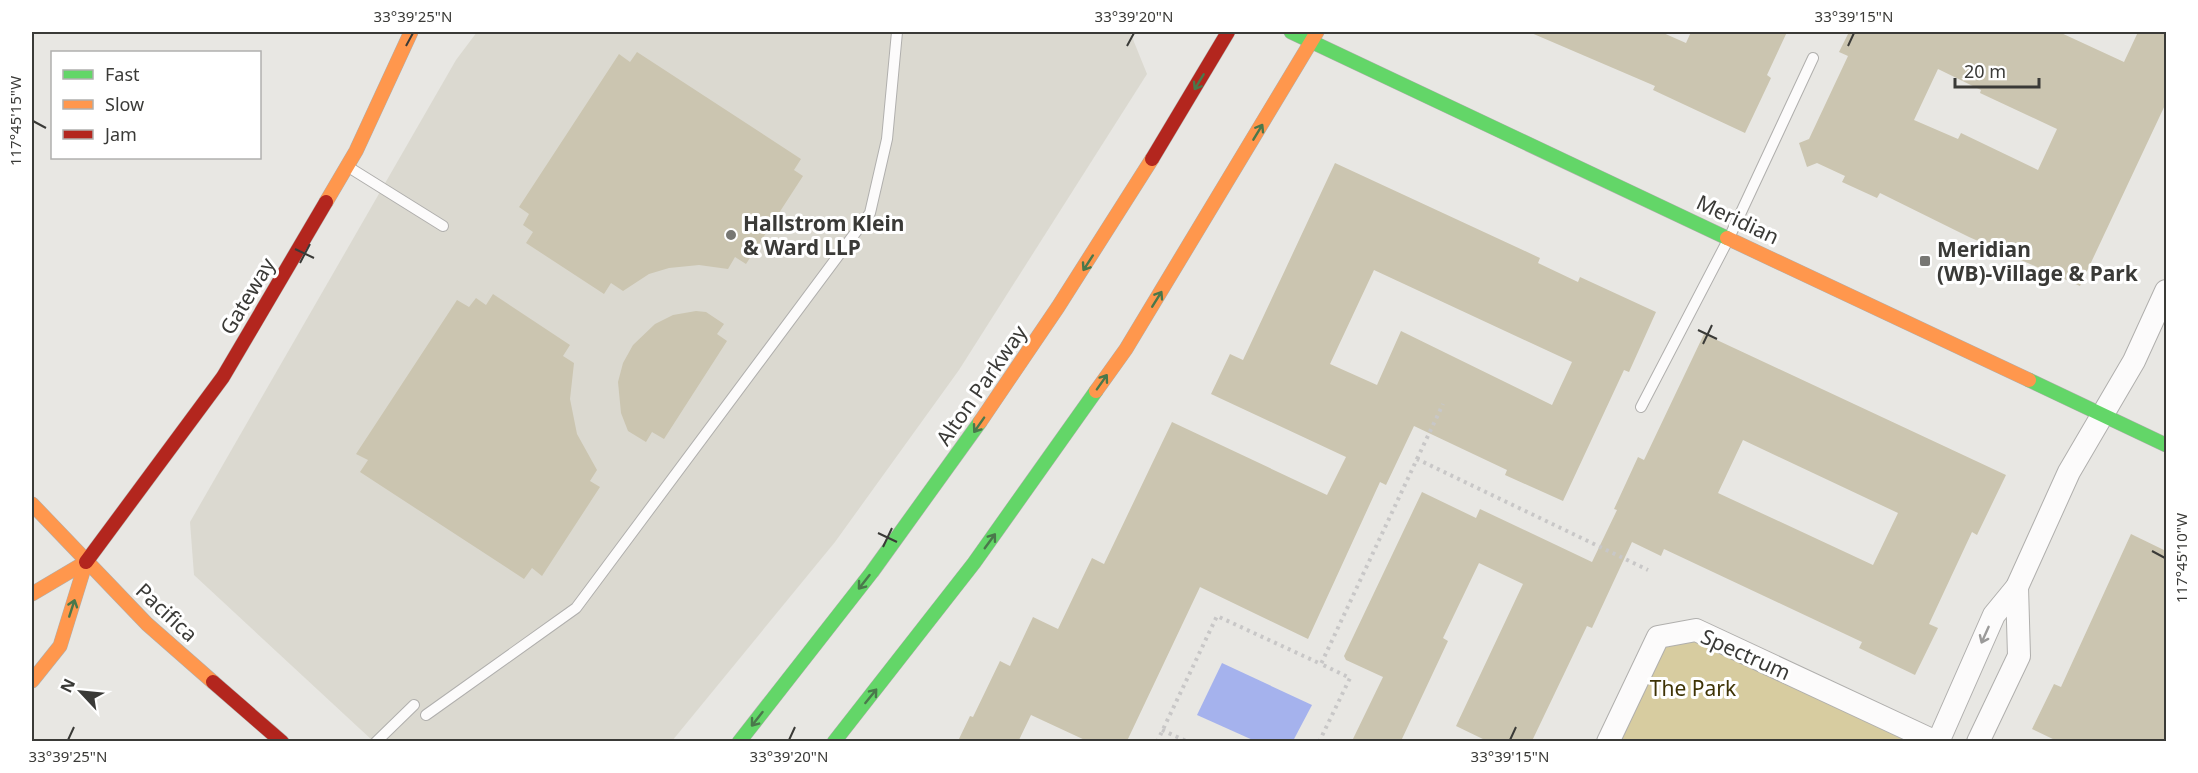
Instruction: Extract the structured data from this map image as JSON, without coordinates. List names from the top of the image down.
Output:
{
  "streets": {
    "main road": [
      "Meridian",
      "Gateway",
      "Alton Parkway",
      "Pacifica"
    ],
    "street": ["Spectrum"]
  },
  "crossings": [
    ["Meridian", "Spectrum"],
    ["Gateway", "Pacifica"]
  ],
  "parks": ["The Park"],
  "places": {
    "other": ["Hallstrom Klein & Ward LLP"],
    "transit": ["Meridian (WB)-Village & Park"]
  },
  "legend": ["Fast", "Slow", "Jam"],
  "scale_bar": "20 m",
  "north": "top left",
  "coordinates": [
    "33°39'25\"N",
    "33°39'20\"N",
    "33°39'15\"N",
    "117°45'15\"W",
    "117°45'10\"W"
  ]
}
